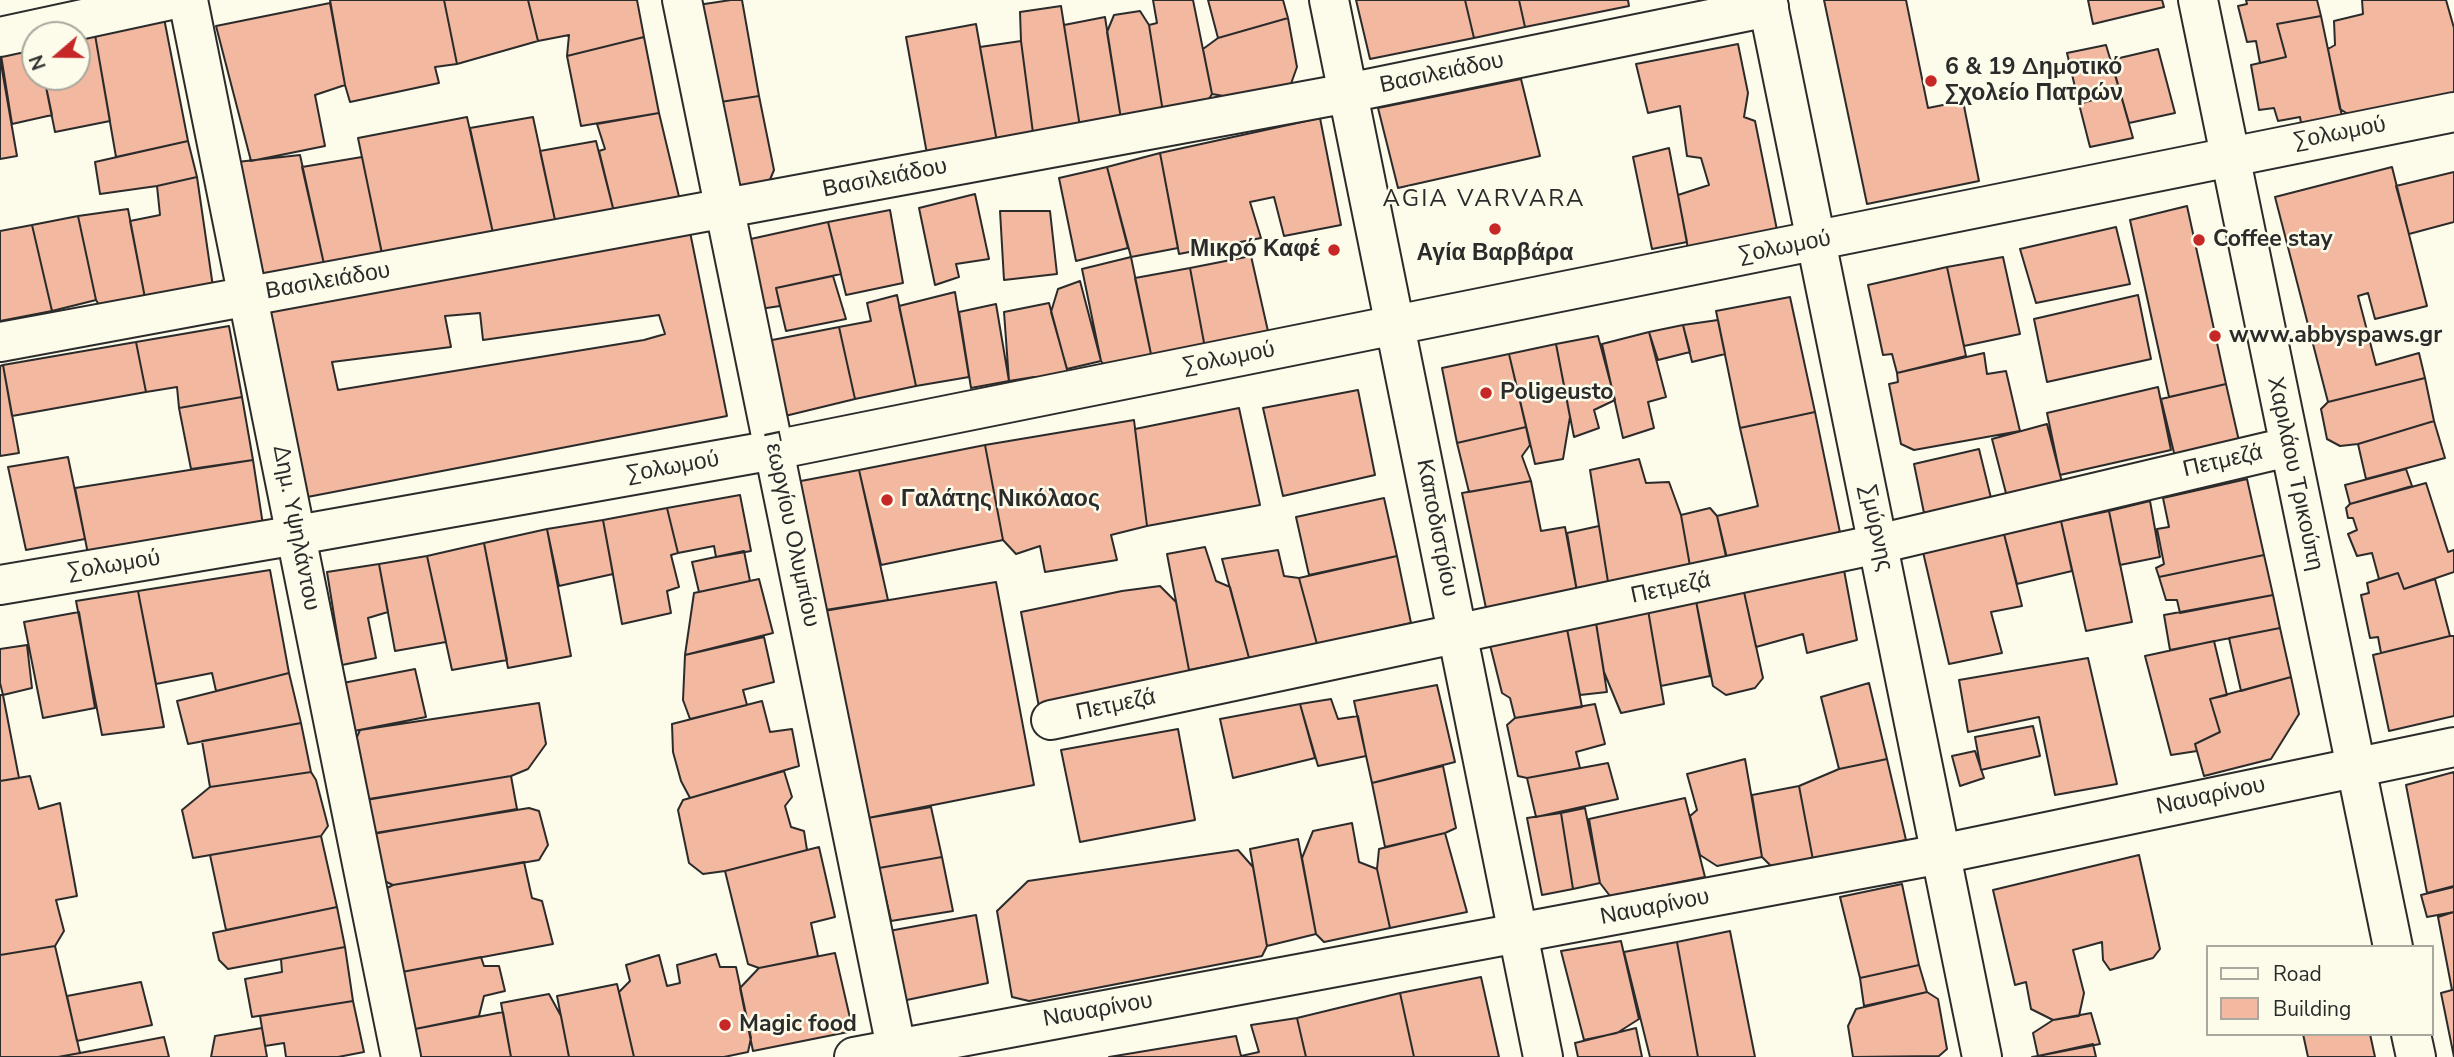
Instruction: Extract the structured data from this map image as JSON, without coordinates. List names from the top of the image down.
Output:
{
  "streets": {
    "street": [
      "Βασιλειάδου",
      "Σολωμού",
      "Πετμεζά",
      "Χαριλάου Τρικούπη",
      "Δημ. Υψηλάντου",
      "Καποδιστρίου",
      "Σμύρνης",
      "Γεωργίου Ολυμπίου",
      "Ναυαρίνου"
    ]
  },
  "crossings": [
    ["Βασιλειάδου", "Δημ. Υψηλάντου"],
    ["Βασιλειάδου", "Καποδιστρίου"],
    ["Βασιλειάδου", "Σμύρνης"],
    ["Βασιλειάδου", "Γεωργίου Ολυμπίου"],
    ["Σολωμού", "Χαριλάου Τρικούπη"],
    ["Σολωμού", "Δημ. Υψηλάντου"],
    ["Σολωμού", "Καποδιστρίου"],
    ["Σολωμού", "Σμύρνης"],
    ["Σολωμού", "Γεωργίου Ολυμπίου"],
    ["Πετμεζά", "Χαριλάου Τρικούπη"],
    ["Πετμεζά", "Καποδιστρίου"],
    ["Πετμεζά", "Σμύρνης"],
    ["Χαριλάου Τρικούπη", "Ναυαρίνου"],
    ["Καποδιστρίου", "Ναυαρίνου"],
    ["Σμύρνης", "Ναυαρίνου"],
    ["Γεωργίου Ολυμπίου", "Ναυαρίνου"]
  ],
  "districts": ["AGIA VARVARA"],
  "places": [
    "6 & 19 Δημοτικό Σχολείο Πατρών",
    "Αγία Βαρβάρα",
    "Coffee stay",
    "Μικρό Καφέ",
    "www.abbyspaws.gr",
    "Poligeusto",
    "Γαλάτης Νικόλαος",
    "Magic food"
  ],
  "legend": ["Road", "Building"],
  "north": "left"
}
